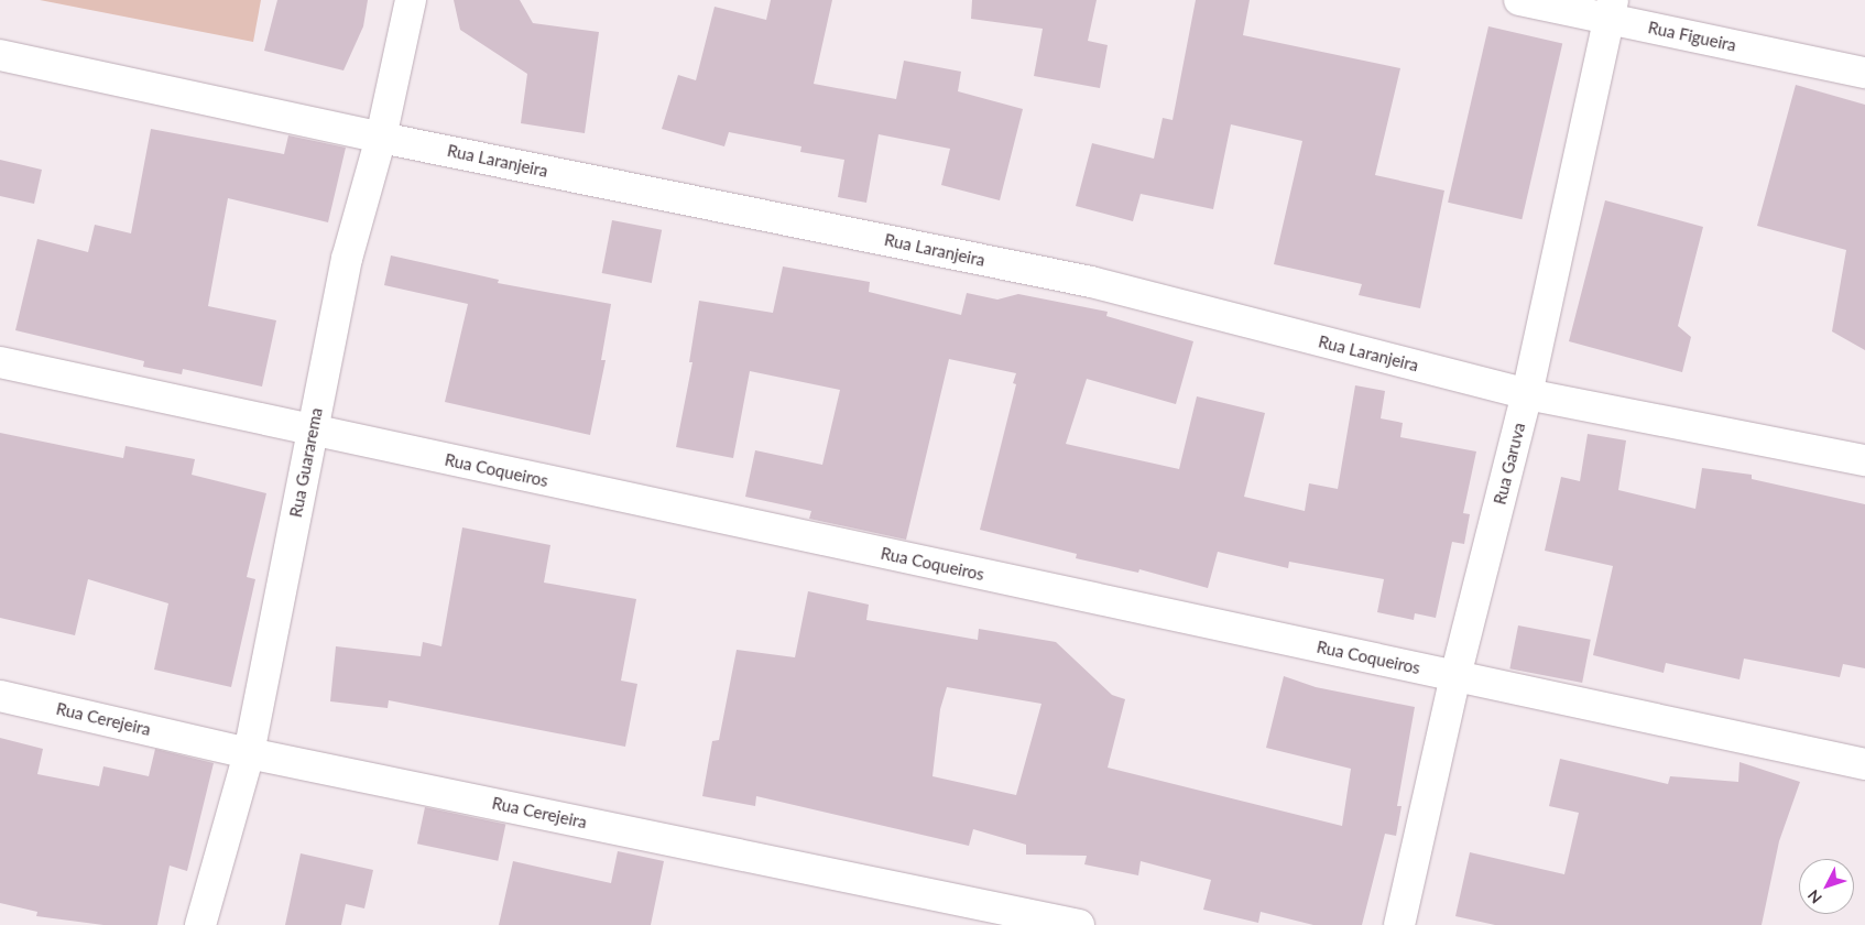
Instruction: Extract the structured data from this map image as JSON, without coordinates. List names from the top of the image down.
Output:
{
  "streets": {
    "street": [
      "Rua Figueira",
      "Rua Laranjeira",
      "Rua Guararema",
      "Rua Garuva",
      "Rua Coqueiros",
      "Rua Cerejeira"
    ]
  },
  "crossings": [
    ["Rua Figueira", "Rua Garuva"],
    ["Rua Laranjeira", "Rua Guararema"],
    ["Rua Laranjeira", "Rua Garuva"],
    ["Rua Guararema", "Rua Coqueiros"],
    ["Rua Guararema", "Rua Cerejeira"],
    ["Rua Garuva", "Rua Coqueiros"]
  ],
  "north": "bottom left"
}
